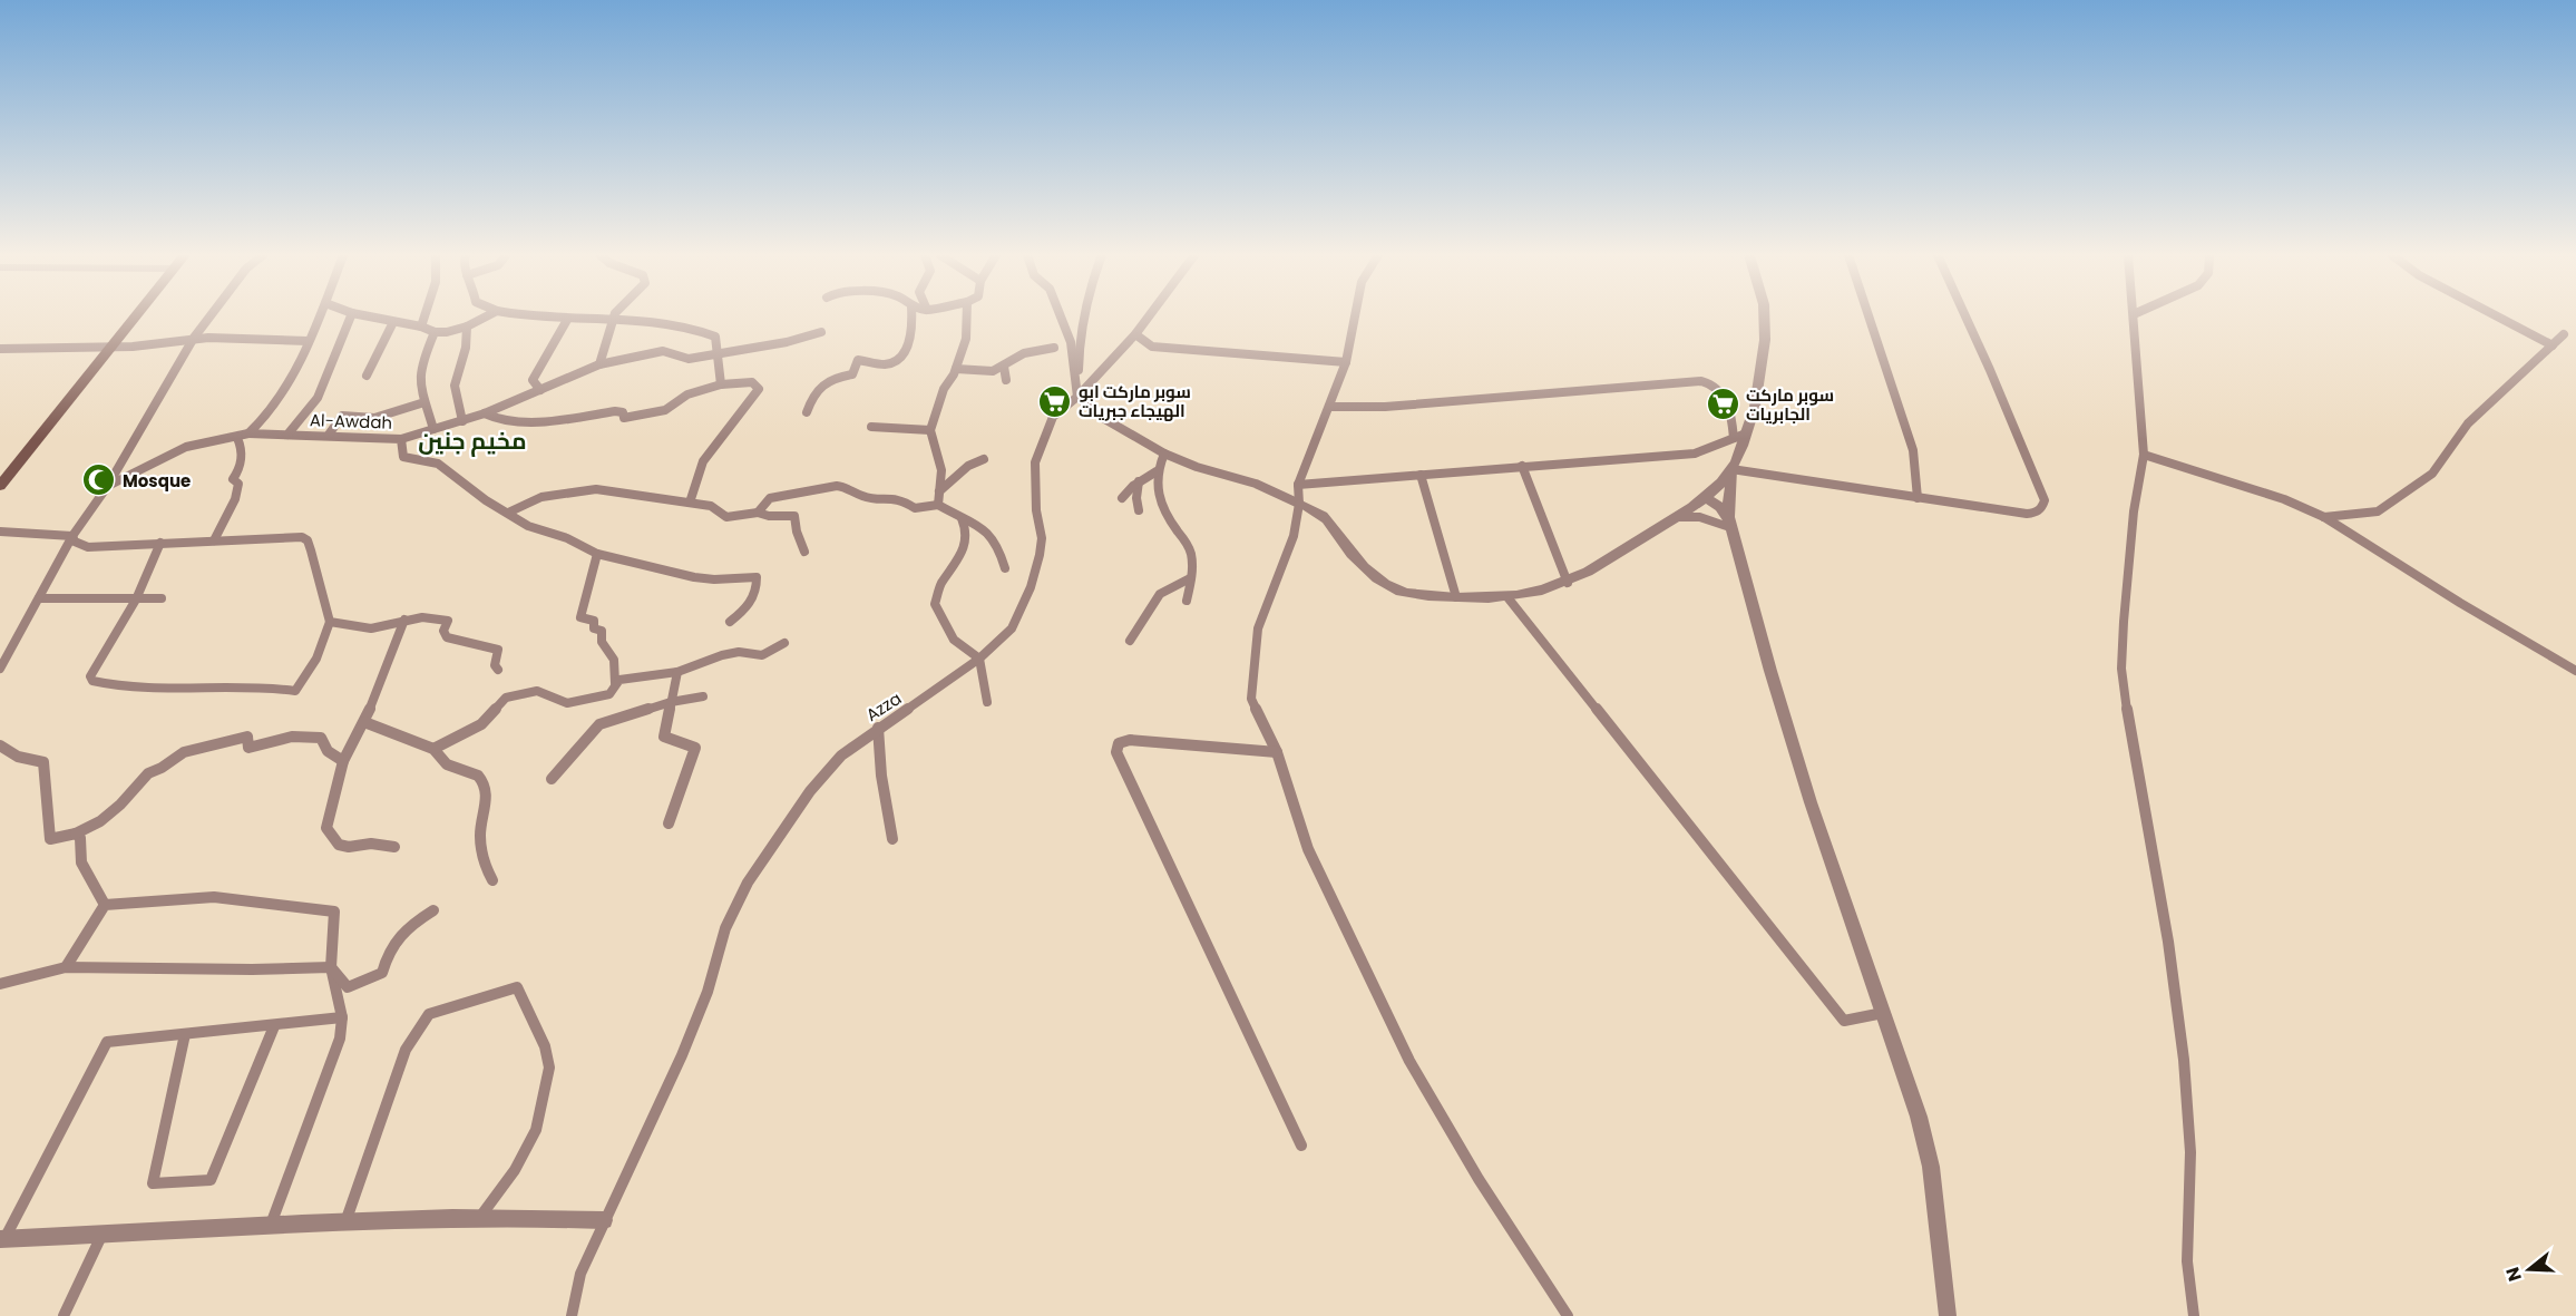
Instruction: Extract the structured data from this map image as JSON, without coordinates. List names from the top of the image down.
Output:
{
  "streets": {
    "street": ["Al-Awdah", "Azza"]
  },
  "districts": ["مخيم جنين"],
  "places": {
    "supermarket": ["سوبر ماركت ابو الهيجاء جبريات", "سوبر ماركت الجابريات"],
    "mosque": ["Mosque"]
  },
  "north": "left"
}
